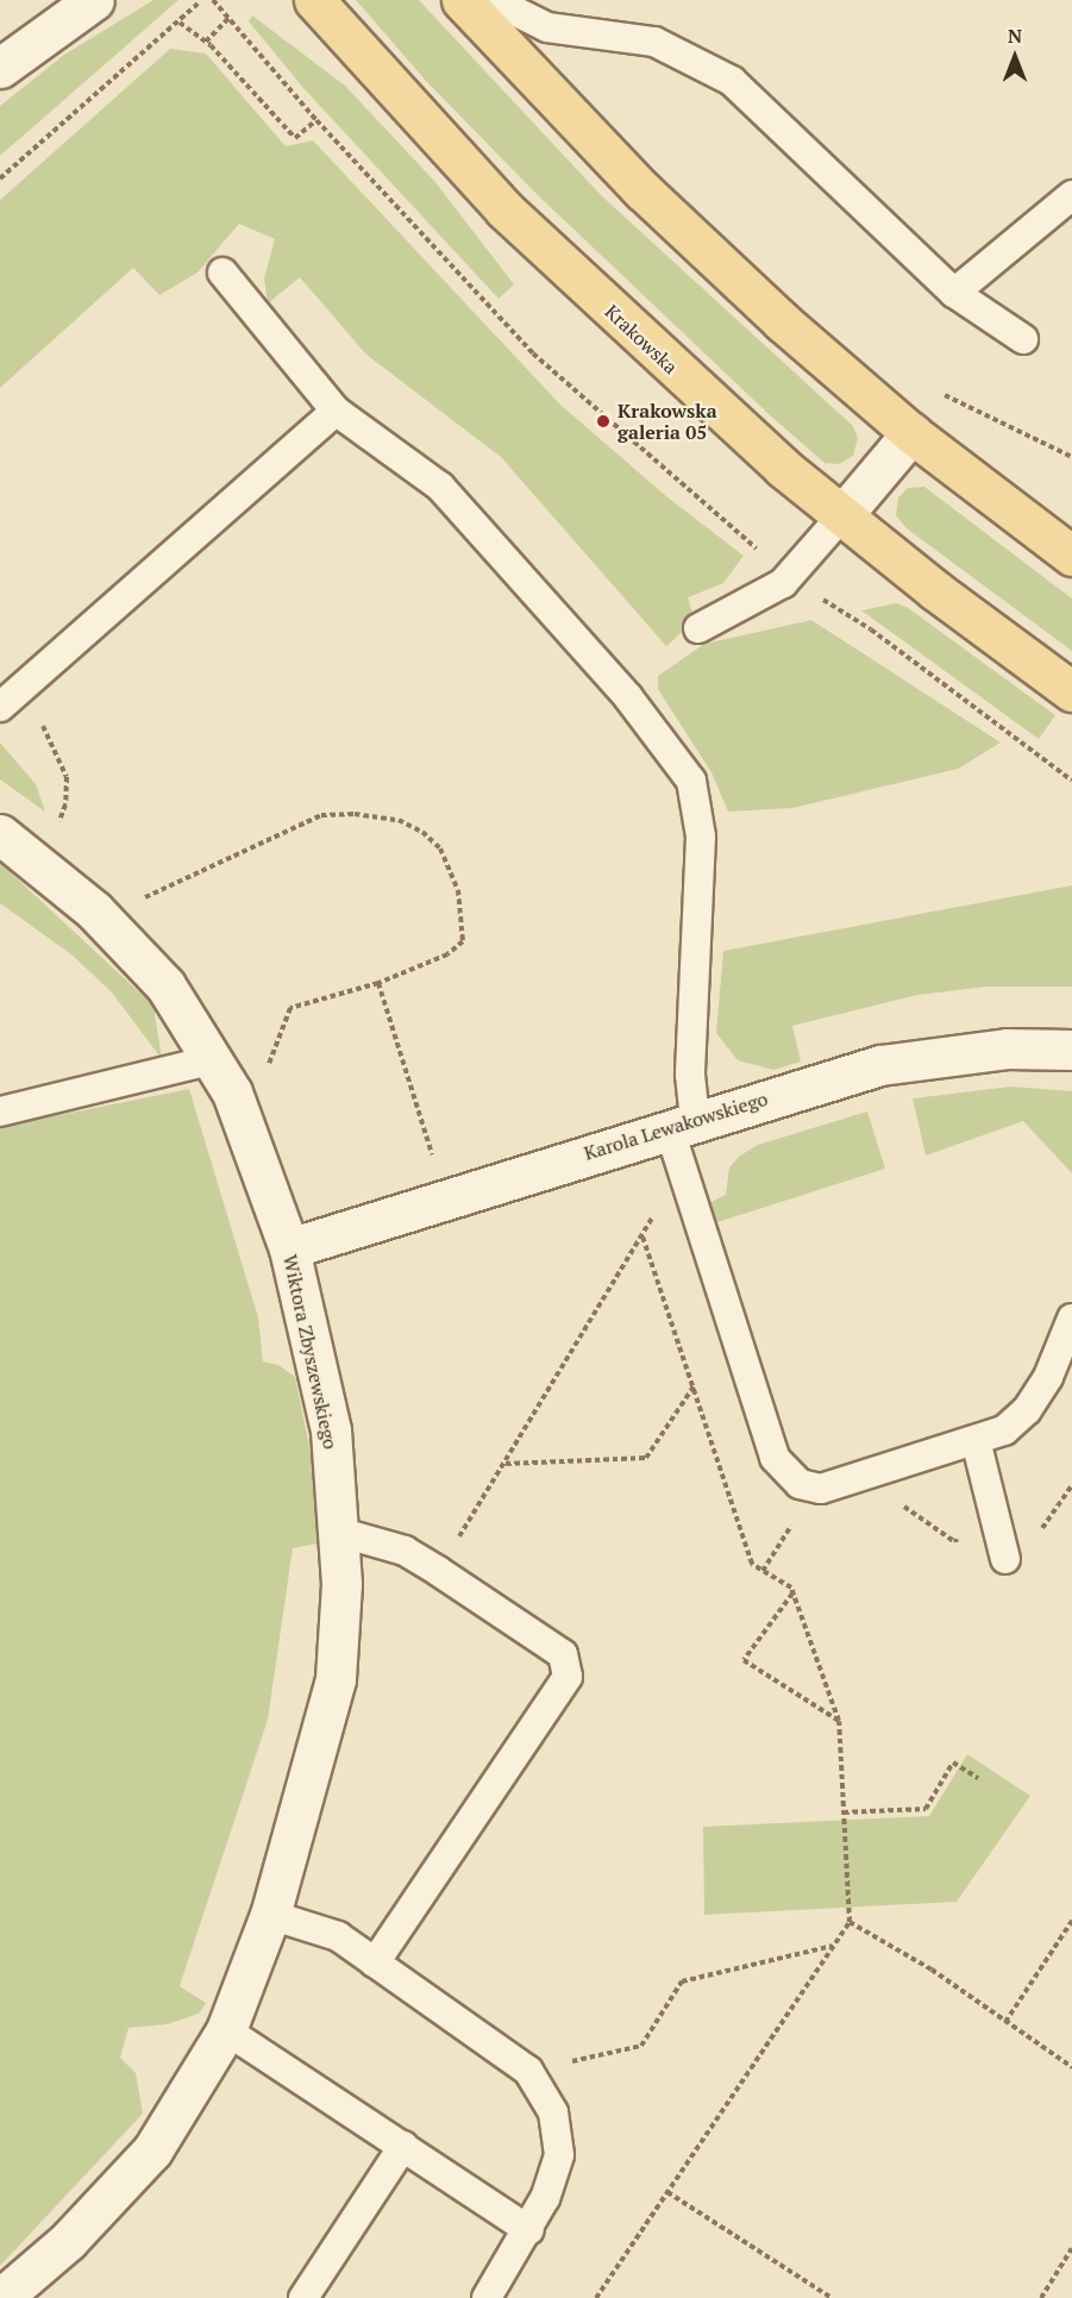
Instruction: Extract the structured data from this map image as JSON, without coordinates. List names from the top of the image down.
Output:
{
  "streets": {
    "main road": ["Krakowska"],
    "street": ["Karola Lewakowskiego", "Wiktora Zbyszewskiego"]
  },
  "crossings": [
    ["Karola Lewakowskiego", "Wiktora Zbyszewskiego"]
  ],
  "places": ["Krakowska galeria 05"],
  "north": "top"
}
